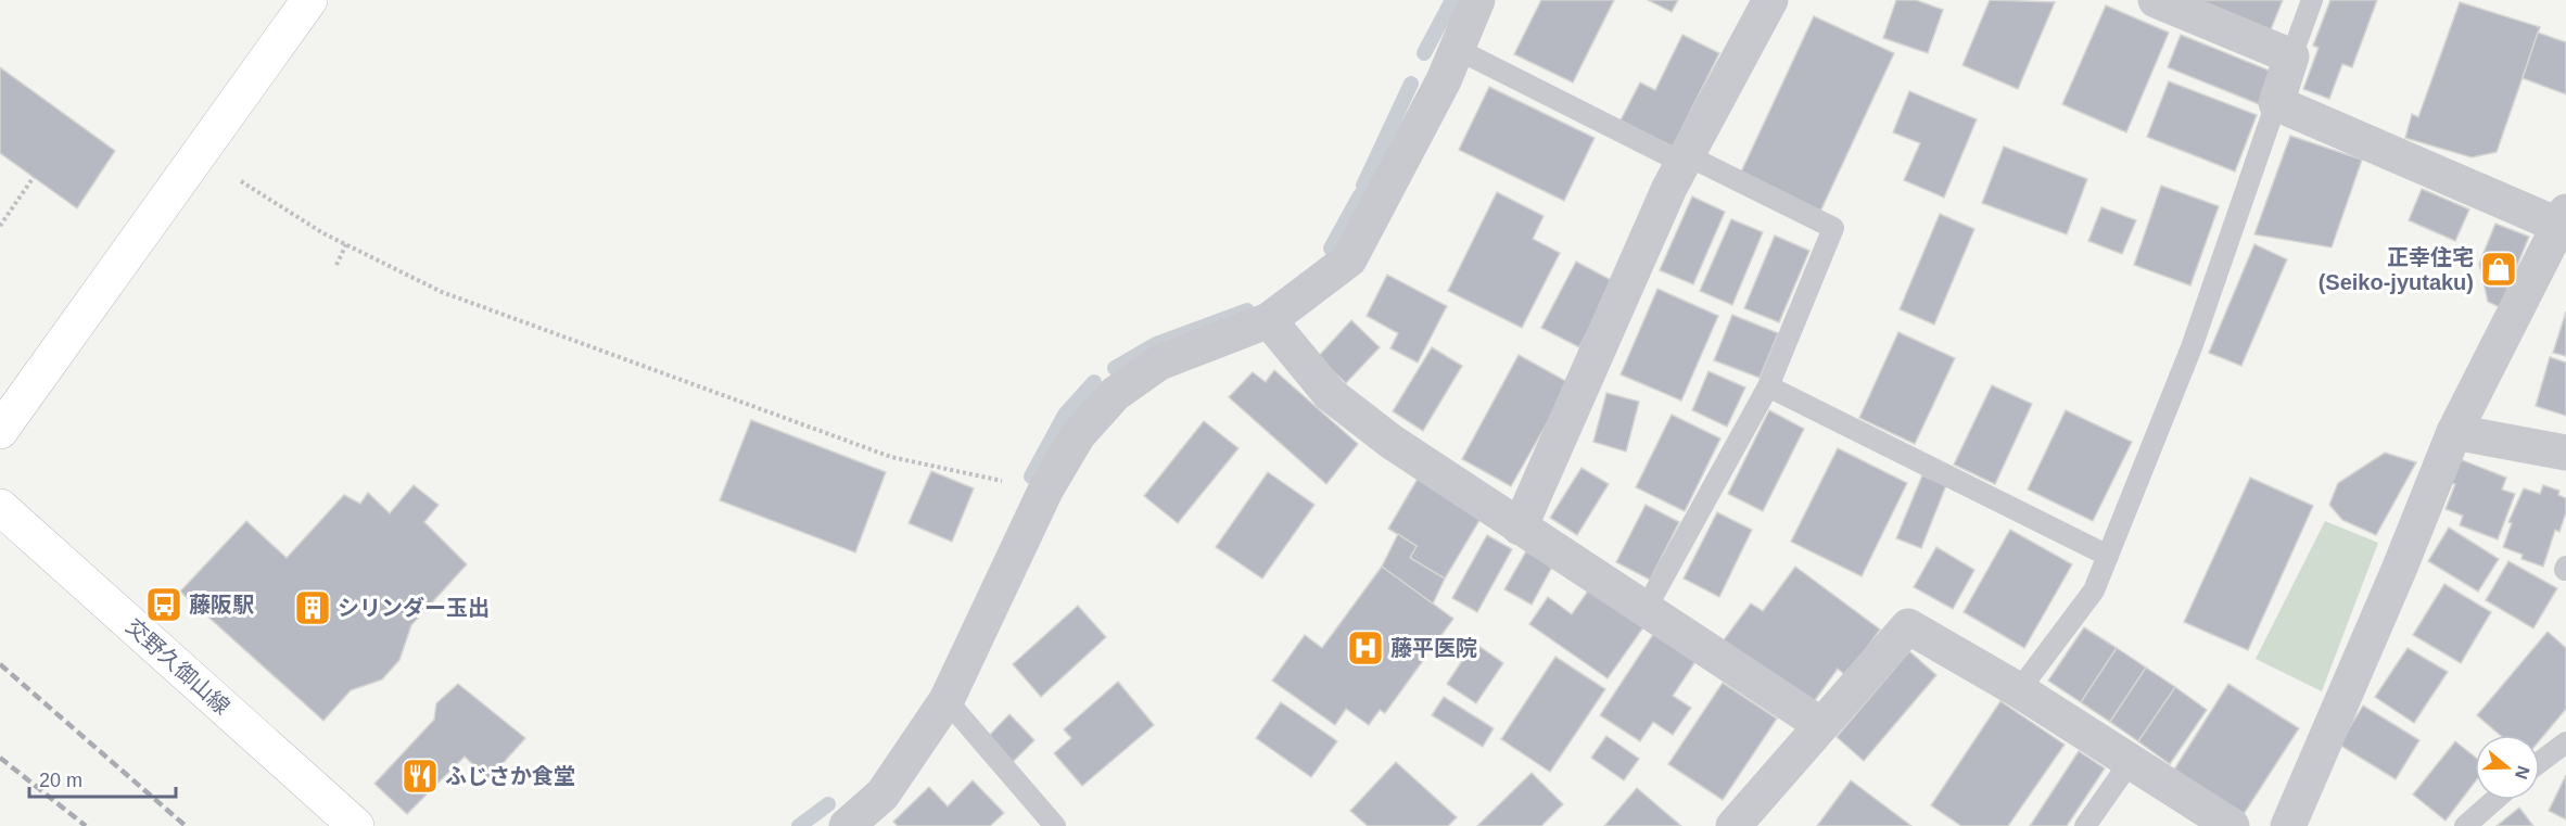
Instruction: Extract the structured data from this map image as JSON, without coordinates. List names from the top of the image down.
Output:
{
  "streets": {
    "street": ["交野久御山線"]
  },
  "places": {
    "shop": ["正幸住宅 (Seiko-jyutaku)"],
    "bus stop": ["藤阪駅"],
    "building": ["シリンダー玉出"],
    "hospital": ["藤平医院"],
    "restaurant": ["ふじさか食堂"]
  },
  "scale_bar": "20 m",
  "north": "right"
}
